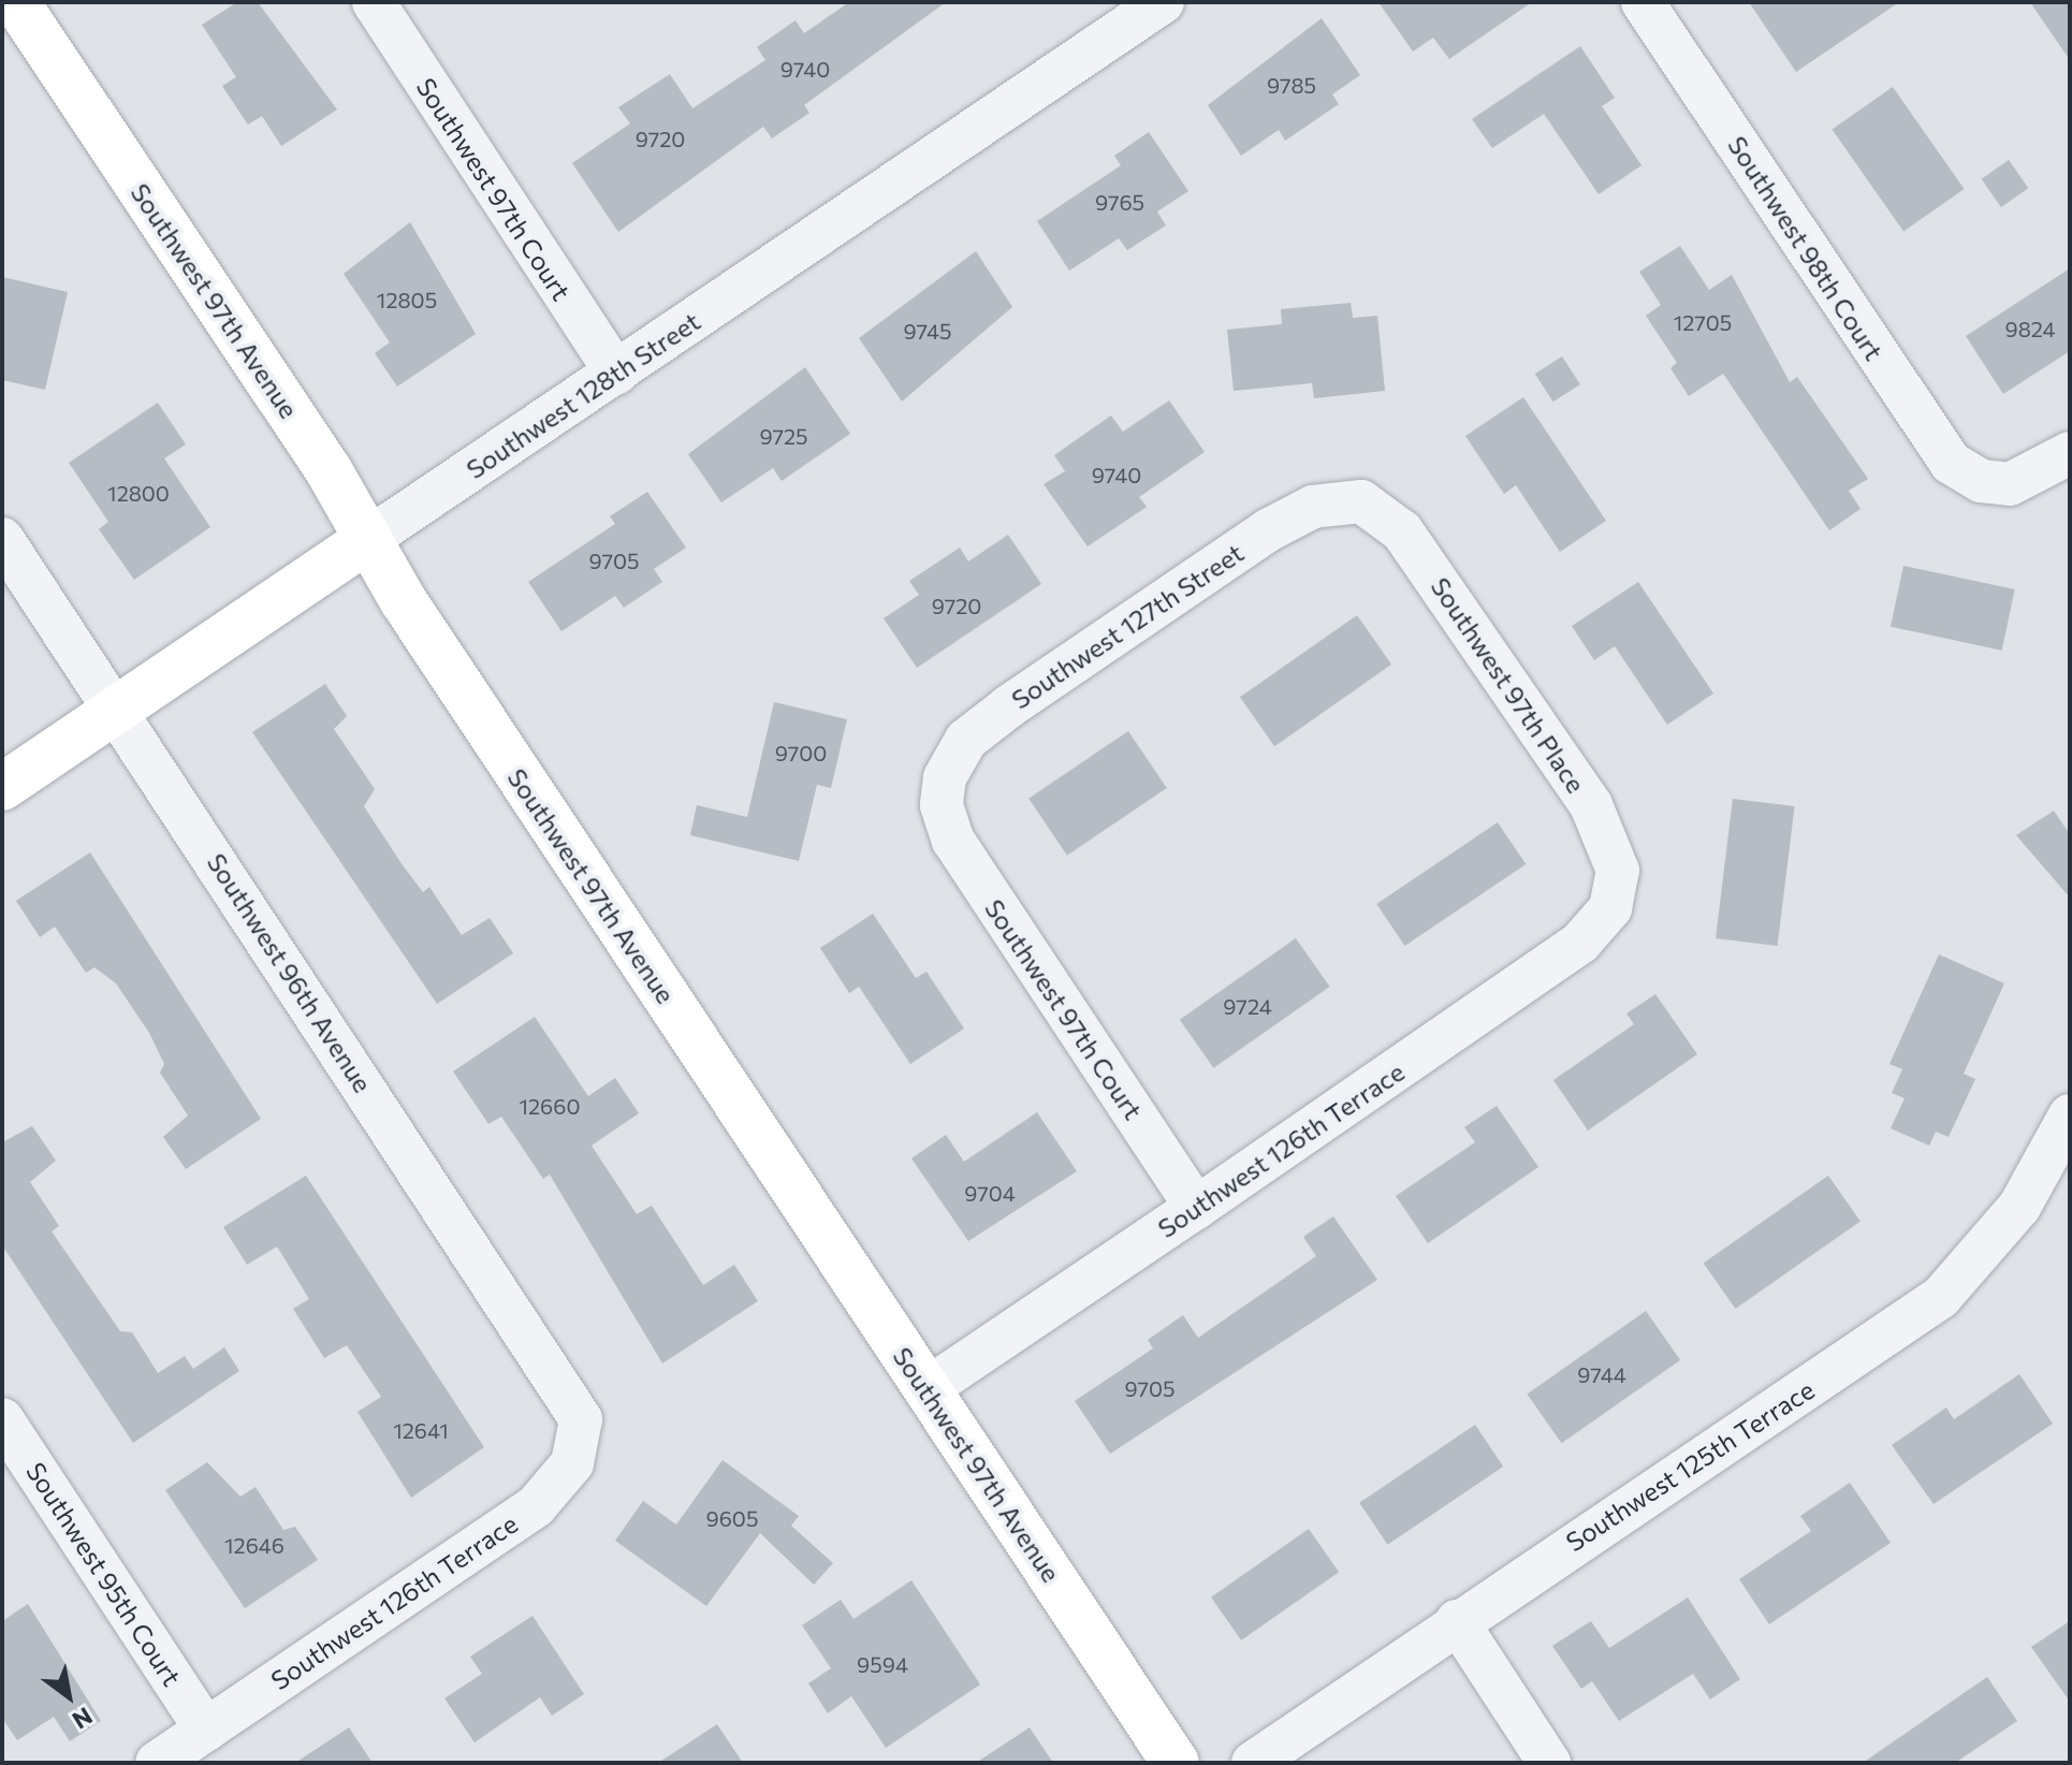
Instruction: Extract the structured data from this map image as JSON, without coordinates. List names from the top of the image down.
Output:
{
  "streets": {
    "street": [
      "Southwest 97th Court",
      "Southwest 98th Court",
      "Southwest 97th Avenue",
      "Southwest 128th Street",
      "Southwest 127th Street",
      "Southwest 97th Place",
      "Southwest 96th Avenue",
      "Southwest 126th Terrace",
      "Southwest 125th Terrace",
      "Southwest 95th Court"
    ]
  },
  "crossings": [
    ["Southwest 97th Court", "Southwest 128th Street"],
    ["Southwest 97th Court", "Southwest 127th Street"],
    ["Southwest 97th Court", "Southwest 126th Terrace"],
    ["Southwest 97th Avenue", "Southwest 128th Street"],
    ["Southwest 97th Avenue", "Southwest 126th Terrace"],
    ["Southwest 128th Street", "Southwest 96th Avenue"],
    ["Southwest 127th Street", "Southwest 97th Place"],
    ["Southwest 97th Place", "Southwest 126th Terrace"],
    ["Southwest 96th Avenue", "Southwest 126th Terrace"],
    ["Southwest 126th Terrace", "Southwest 95th Court"]
  ],
  "house_numbers": [
    "9740",
    "9785",
    "9720",
    "9765",
    "12805",
    "12705",
    "9824",
    "9745",
    "9725",
    "9740",
    "12800",
    "9705",
    "9720",
    "9700",
    "9724",
    "12660",
    "9704",
    "9744",
    "9705",
    "12641",
    "9605",
    "12646",
    "9594"
  ],
  "north": "bottom right"
}
